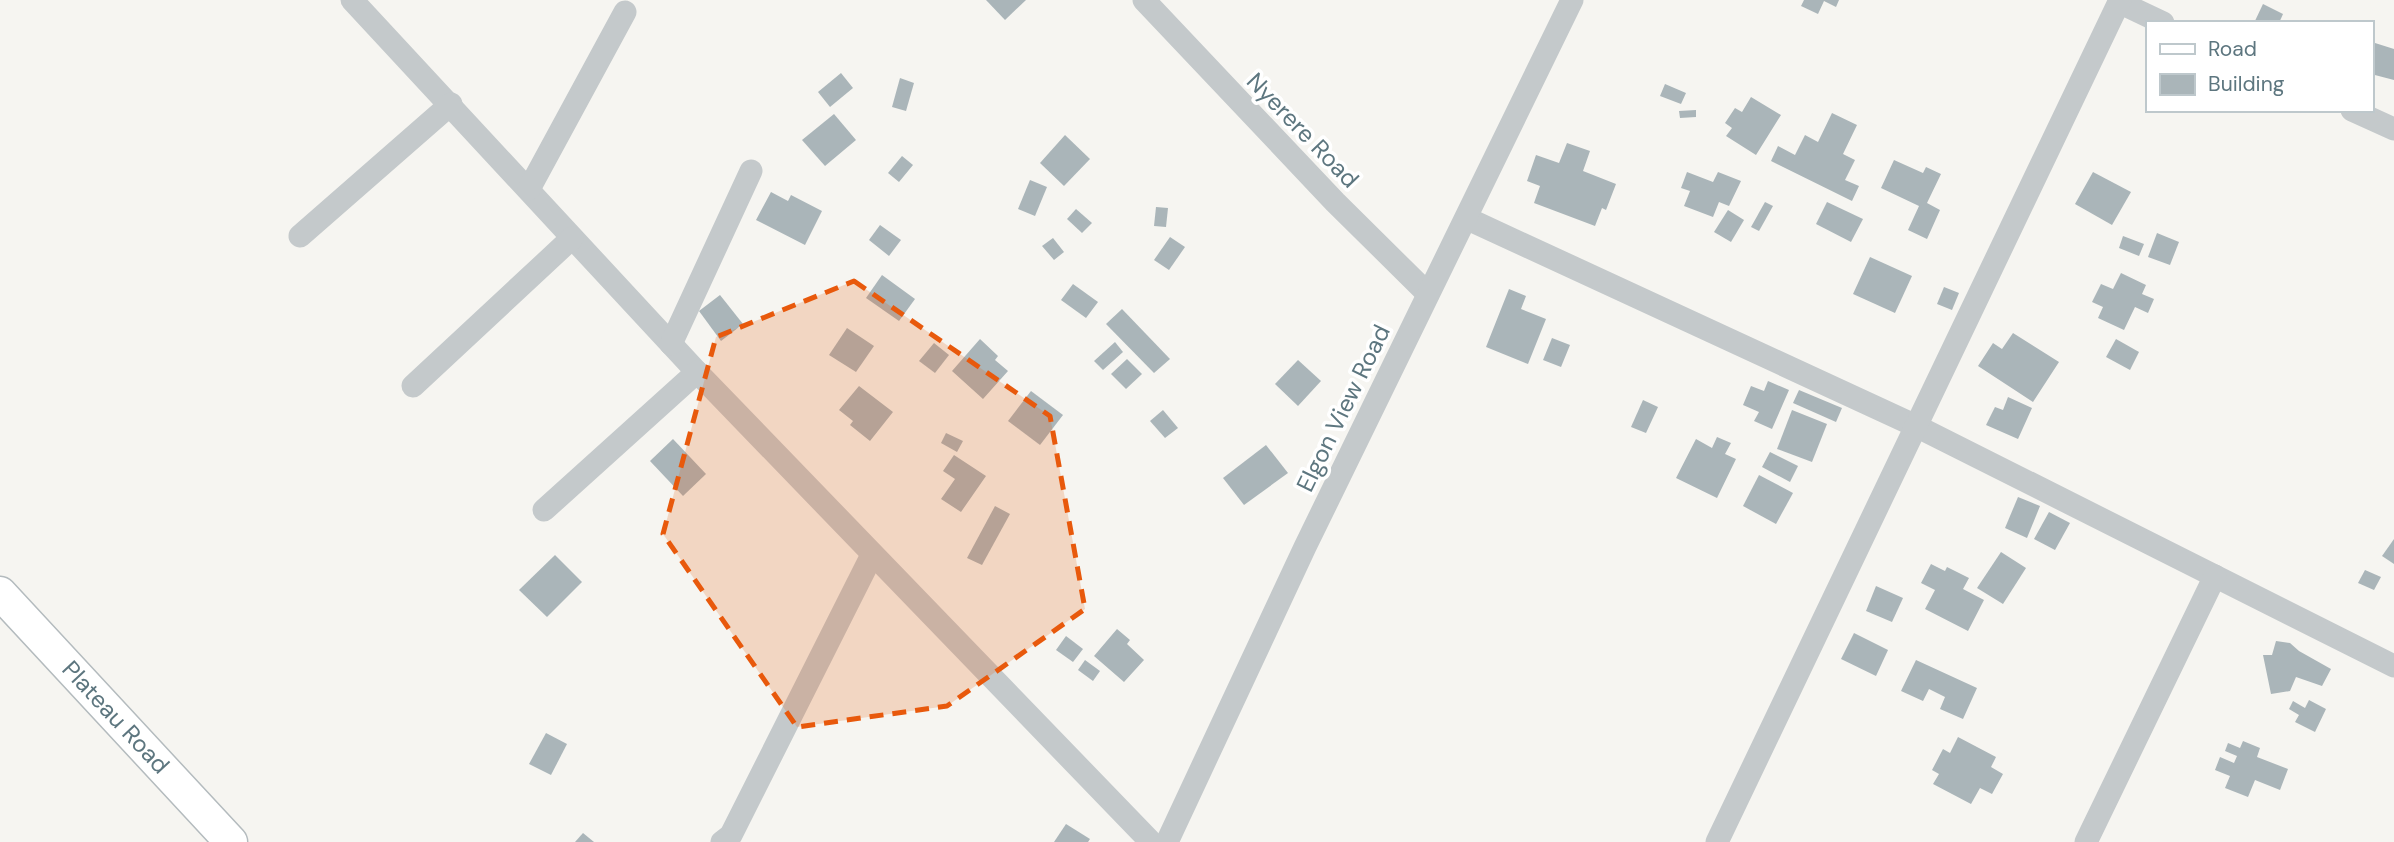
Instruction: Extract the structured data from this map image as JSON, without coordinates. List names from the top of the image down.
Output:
{
  "streets": {
    "street": ["Nyerere Road", "Elgon View Road", "Plateau Road"]
  },
  "crossings": [
    ["Nyerere Road", "Elgon View Road"]
  ],
  "legend": ["Road", "Building"]
}
